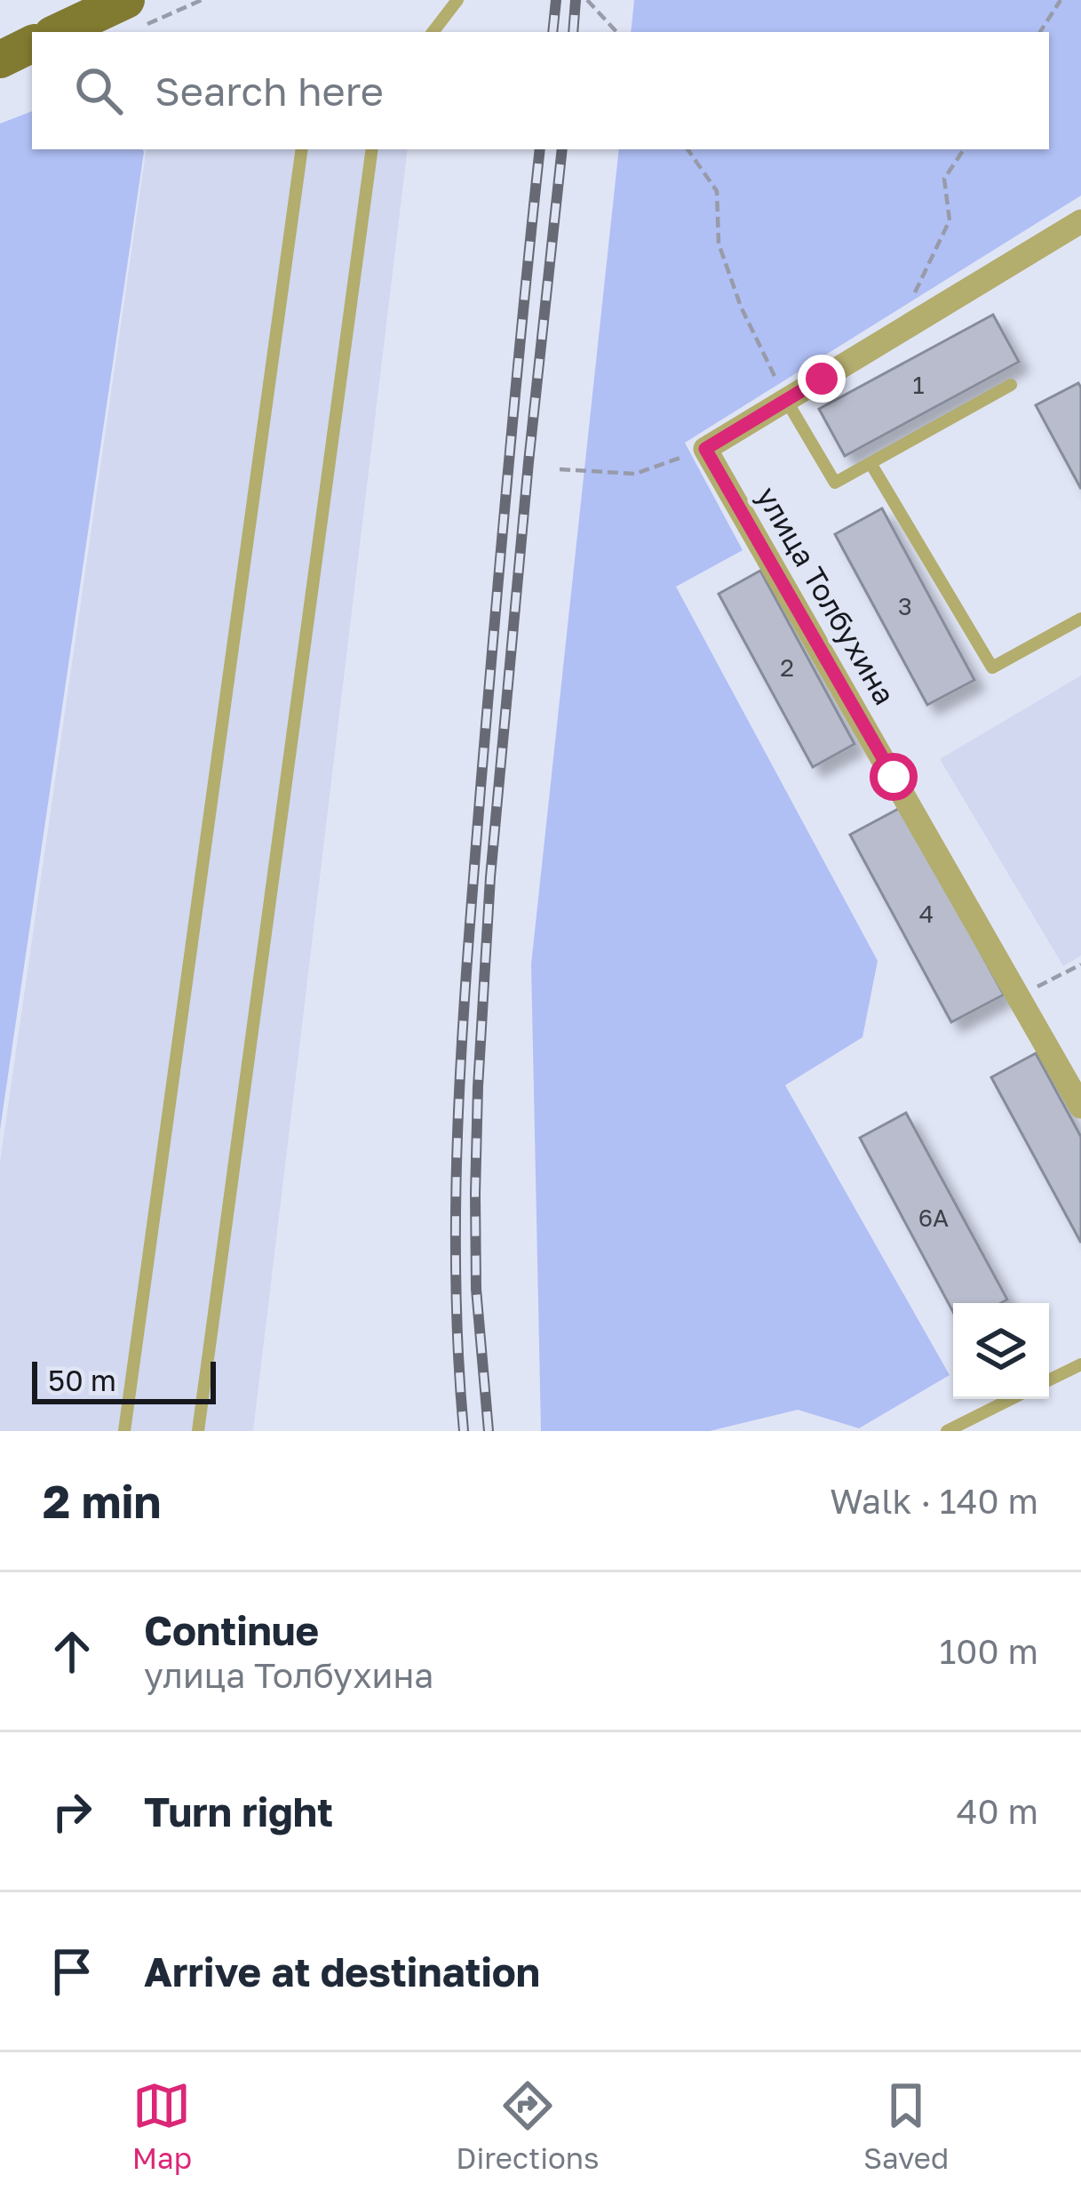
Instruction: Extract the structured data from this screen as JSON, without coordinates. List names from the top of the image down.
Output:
{
  "streets": {
    "street": ["улица Толбухина"]
  },
  "house_numbers": [
    "1",
    "3",
    "2",
    "4",
    "6А"
  ],
  "scale_bar": "50 m",
  "page": {
    "search": "Search here",
    "scale": "50 m",
    "heading": ["2 min", "Walk · 140 m"],
    "list": [
      ["Continue", "улица Толбухина", "100 m"],
      ["Turn right", "40 m"],
      "Arrive at destination"
    ],
    "nav": ["Map", "Directions", "Saved"]
  }
}
